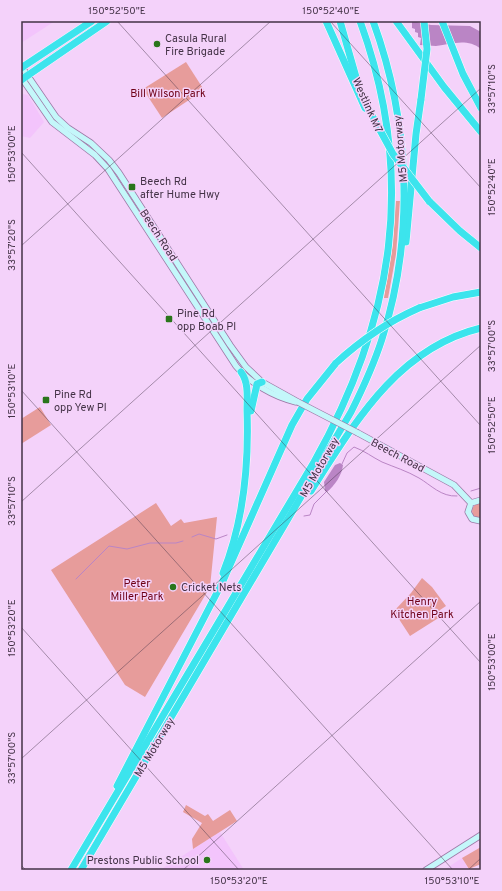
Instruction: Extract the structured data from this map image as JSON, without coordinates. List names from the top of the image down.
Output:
{
  "streets": {
    "highway": ["Westlink M7", "M5 Motorway"],
    "main road": ["Beech Road"]
  },
  "parks": ["Bill Wilson Park", "Peter Miller Park", "Henry Kitchen Park"],
  "places": {
    "other": ["Casula Rural Fire Brigade", "Cricket Nets", "Prestons Public School"],
    "transit": ["Beech Rd after Hume Hwy", "Pine Rd opp Boab Pl", "Pine Rd opp Yew Pl"]
  },
  "coordinates": [
    "150°52'50\"E",
    "150°52'40\"E",
    "33°57'10\"S",
    "150°53'00\"E",
    "33°57'20\"S",
    "33°57'00\"S",
    "150°53'10\"E",
    "150°53'20\"E"
  ]
}
